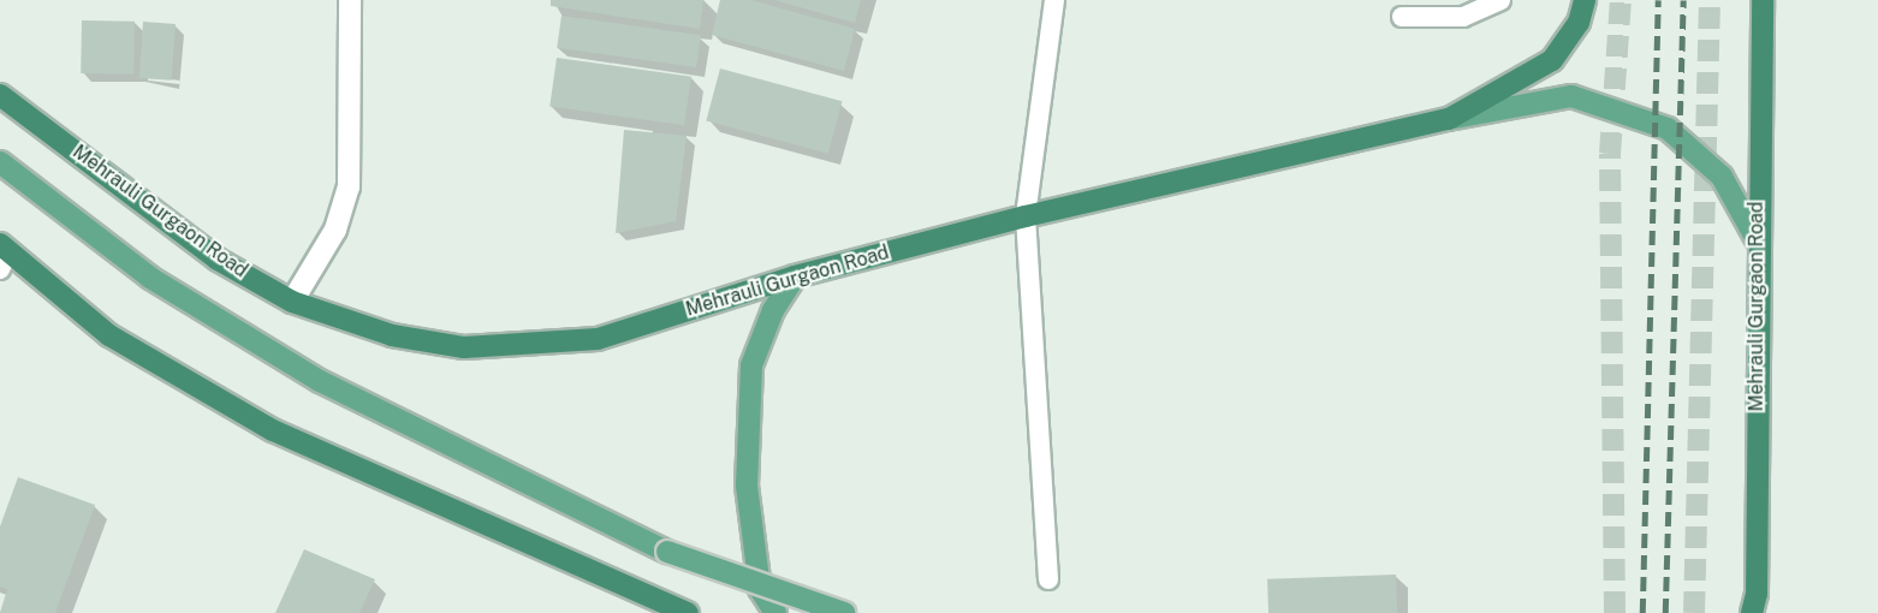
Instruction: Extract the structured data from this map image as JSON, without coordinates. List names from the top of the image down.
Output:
{
  "streets": {
    "highway": ["Mehrauli Gurgaon Road"]
  }
}
